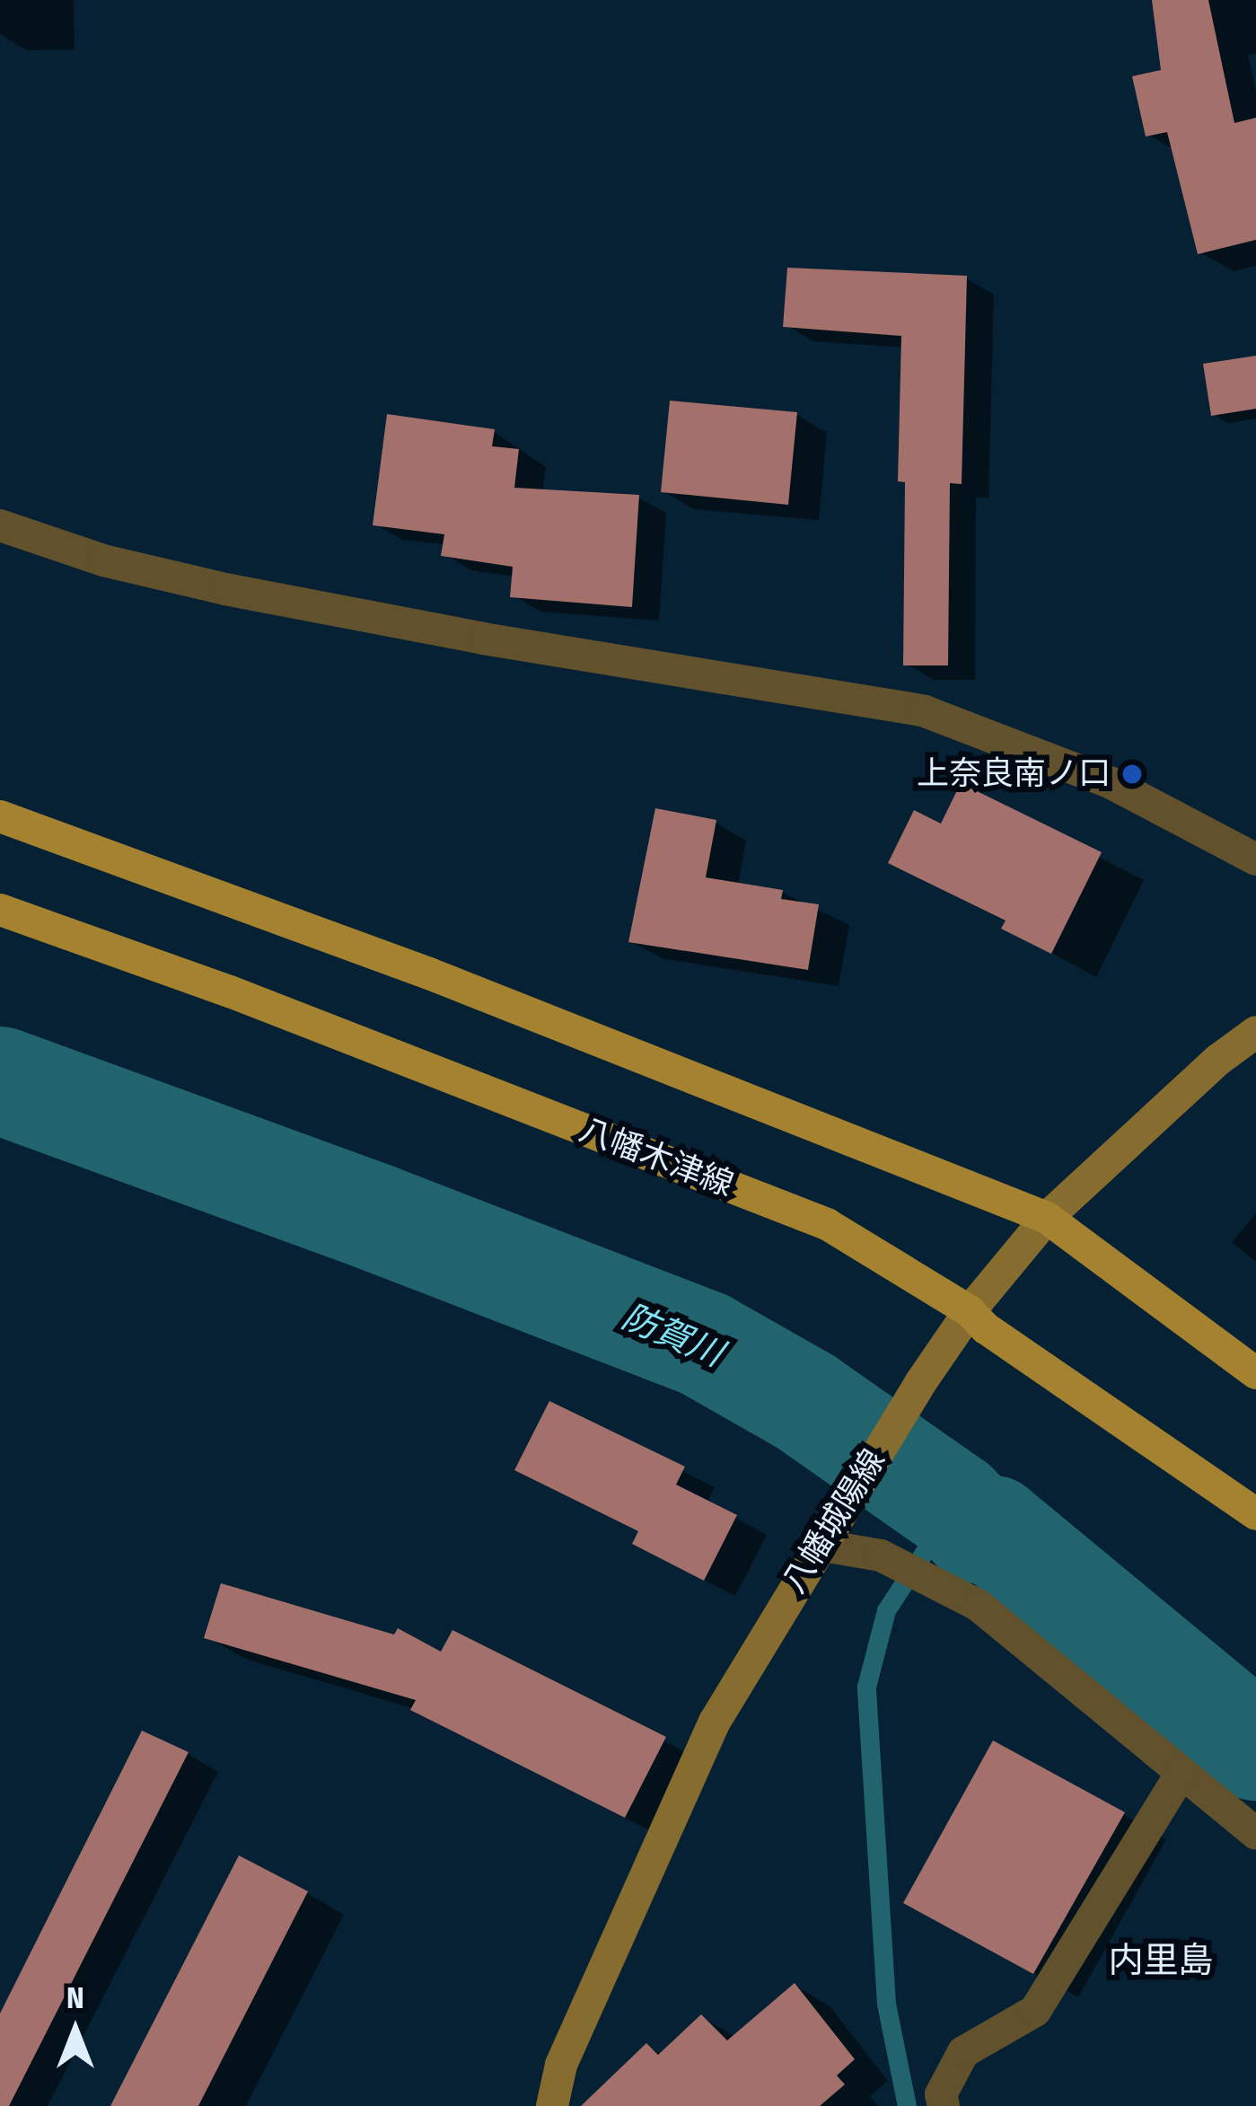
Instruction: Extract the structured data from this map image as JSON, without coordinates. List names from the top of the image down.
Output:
{
  "streets": {
    "main road": ["八幡木津線", "八幡城陽線"]
  },
  "crossings": [
    ["八幡木津線", "八幡城陽線"]
  ],
  "districts": ["内里島"],
  "water": ["防賀川"],
  "places": ["上奈良南ノ口"],
  "north": "top"
}
